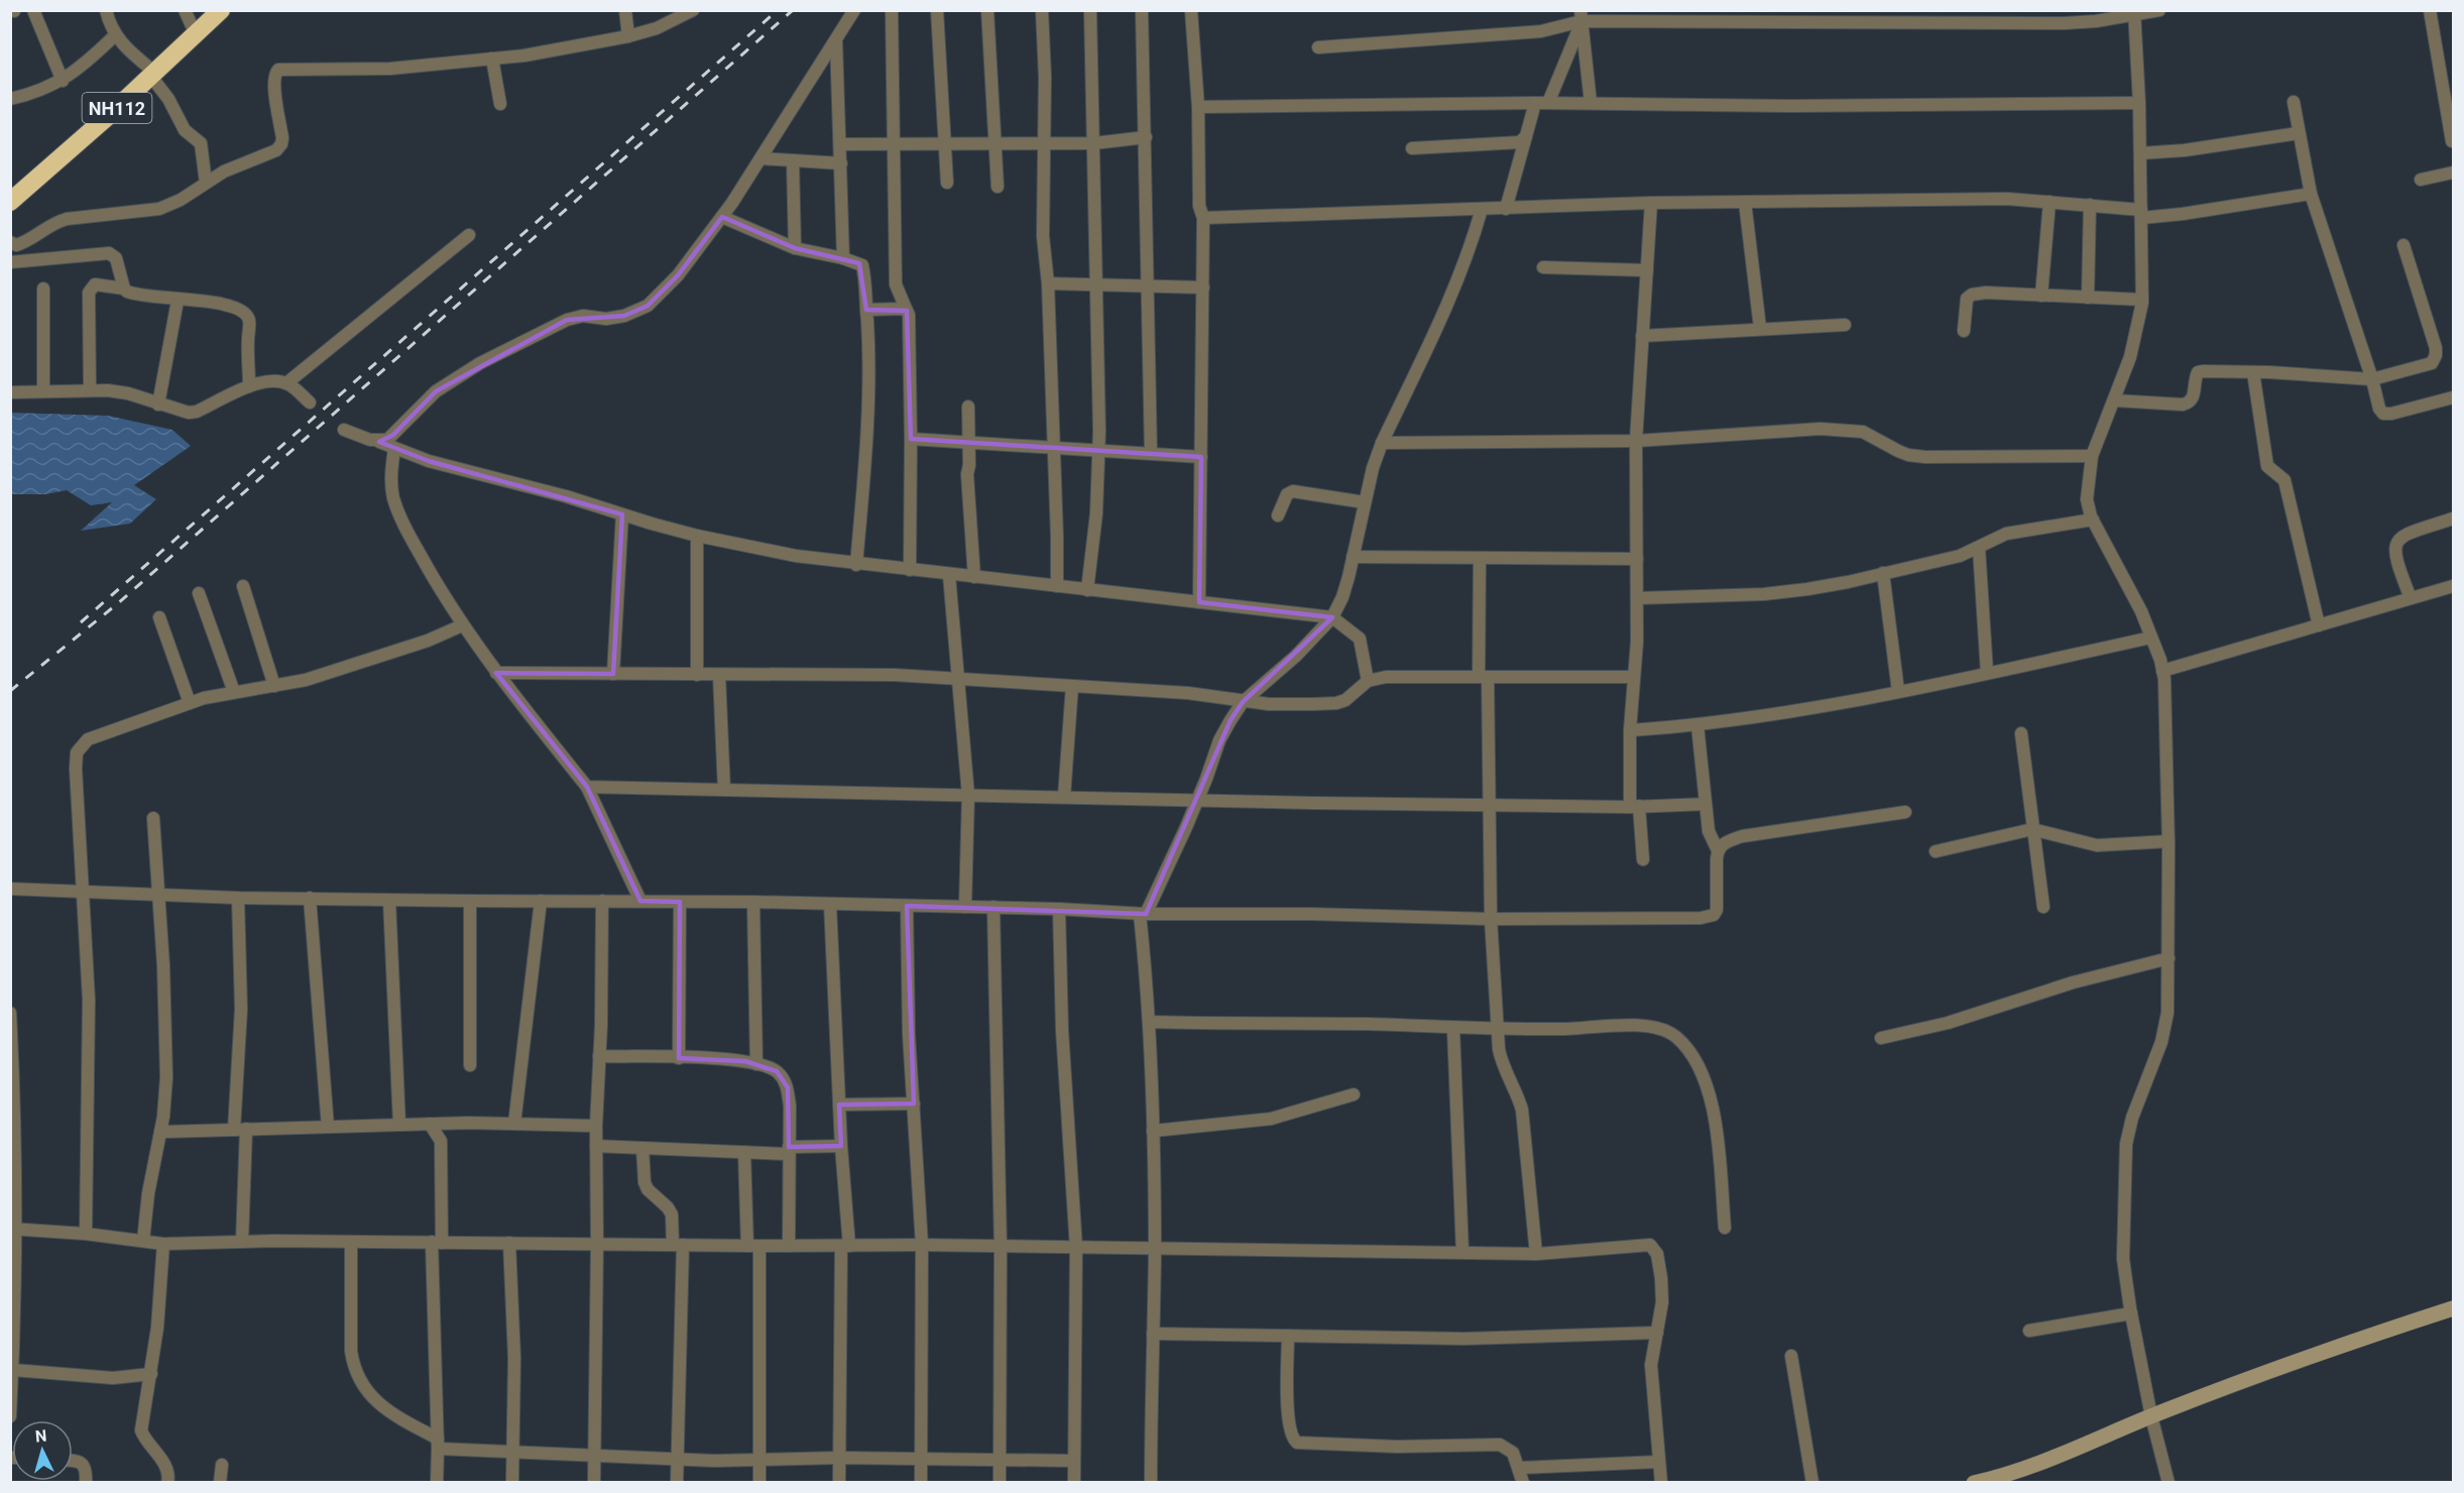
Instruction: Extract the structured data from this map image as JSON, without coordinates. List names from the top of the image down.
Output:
{
  "streets": {
    "highway": ["NH112"]
  },
  "north": "top"
}
